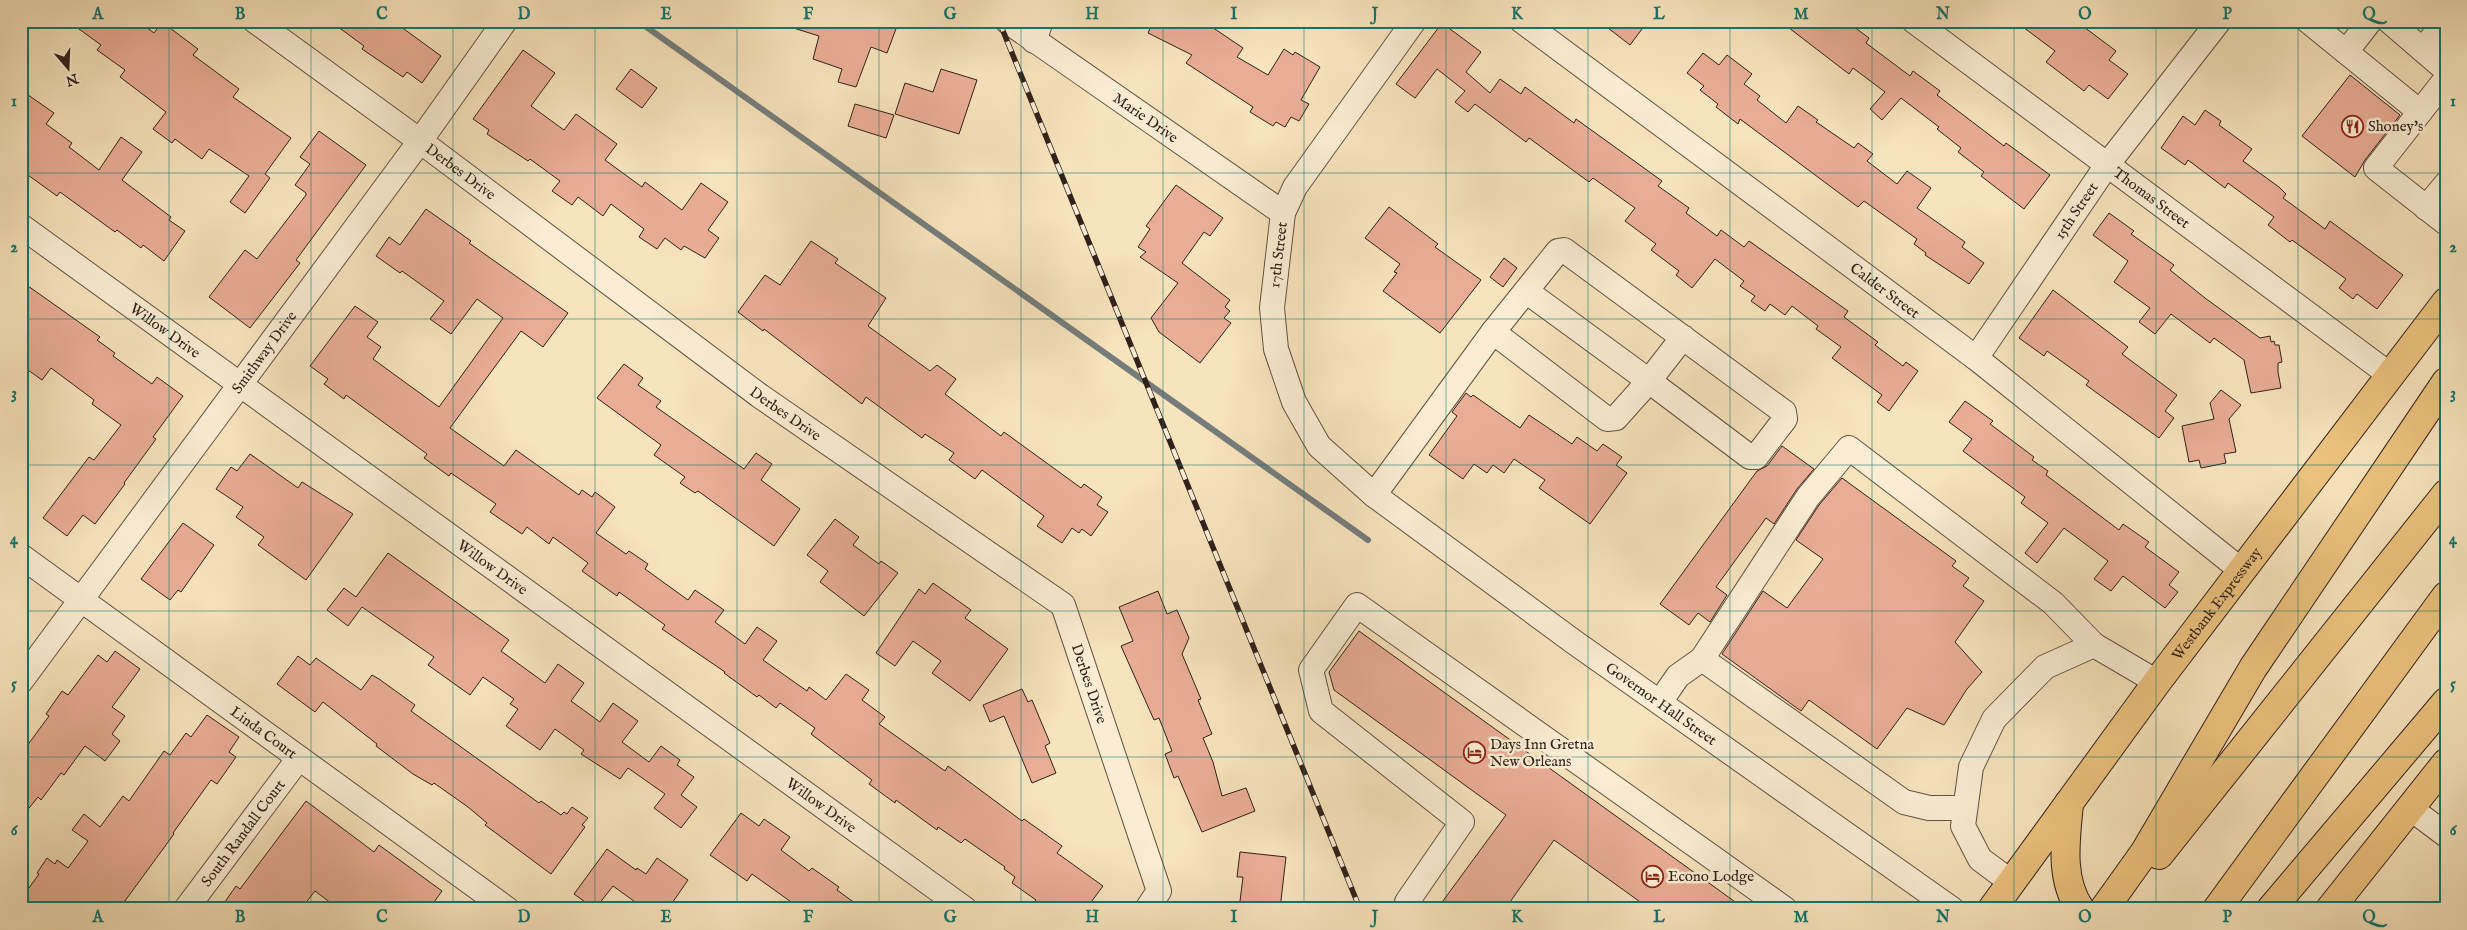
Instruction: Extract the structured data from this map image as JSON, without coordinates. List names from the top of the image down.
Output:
{
  "streets": {
    "main road": ["Westbank Expressway"],
    "street": [
      "Marie Drive",
      "Derbes Drive",
      "Thomas Street",
      "15th Street",
      "17th Street",
      "Calder Street",
      "Willow Drive",
      "Smithway Drive",
      "Governor Hall Street",
      "Linda Court",
      "South Randall Court"
    ]
  },
  "crossings": [
    ["Marie Drive", "17th Street"],
    ["Derbes Drive", "Smithway Drive"],
    ["Thomas Street", "15th Street"],
    ["Thomas Street", "Westbank Expressway"],
    ["15th Street", "Calder Street"],
    ["17th Street", "Governor Hall Street"],
    ["Calder Street", "Westbank Expressway"],
    ["Willow Drive", "Smithway Drive"],
    ["Smithway Drive", "Linda Court"],
    ["Linda Court", "South Randall Court"]
  ],
  "places": {
    "restaurant": ["Shoney's"],
    "hotel": ["Days Inn Gretna New Orleans", "Econo Lodge"]
  },
  "north": "bottom",
  "grid": {
    "columns": [
      "A",
      "B",
      "C",
      "D",
      "E",
      "F",
      "G",
      "H",
      "I",
      "J",
      "K",
      "L",
      "M",
      "N",
      "O",
      "P",
      "Q"
    ],
    "rows": [
      "1",
      "2",
      "3",
      "4",
      "5",
      "6"
    ]
  }
}
